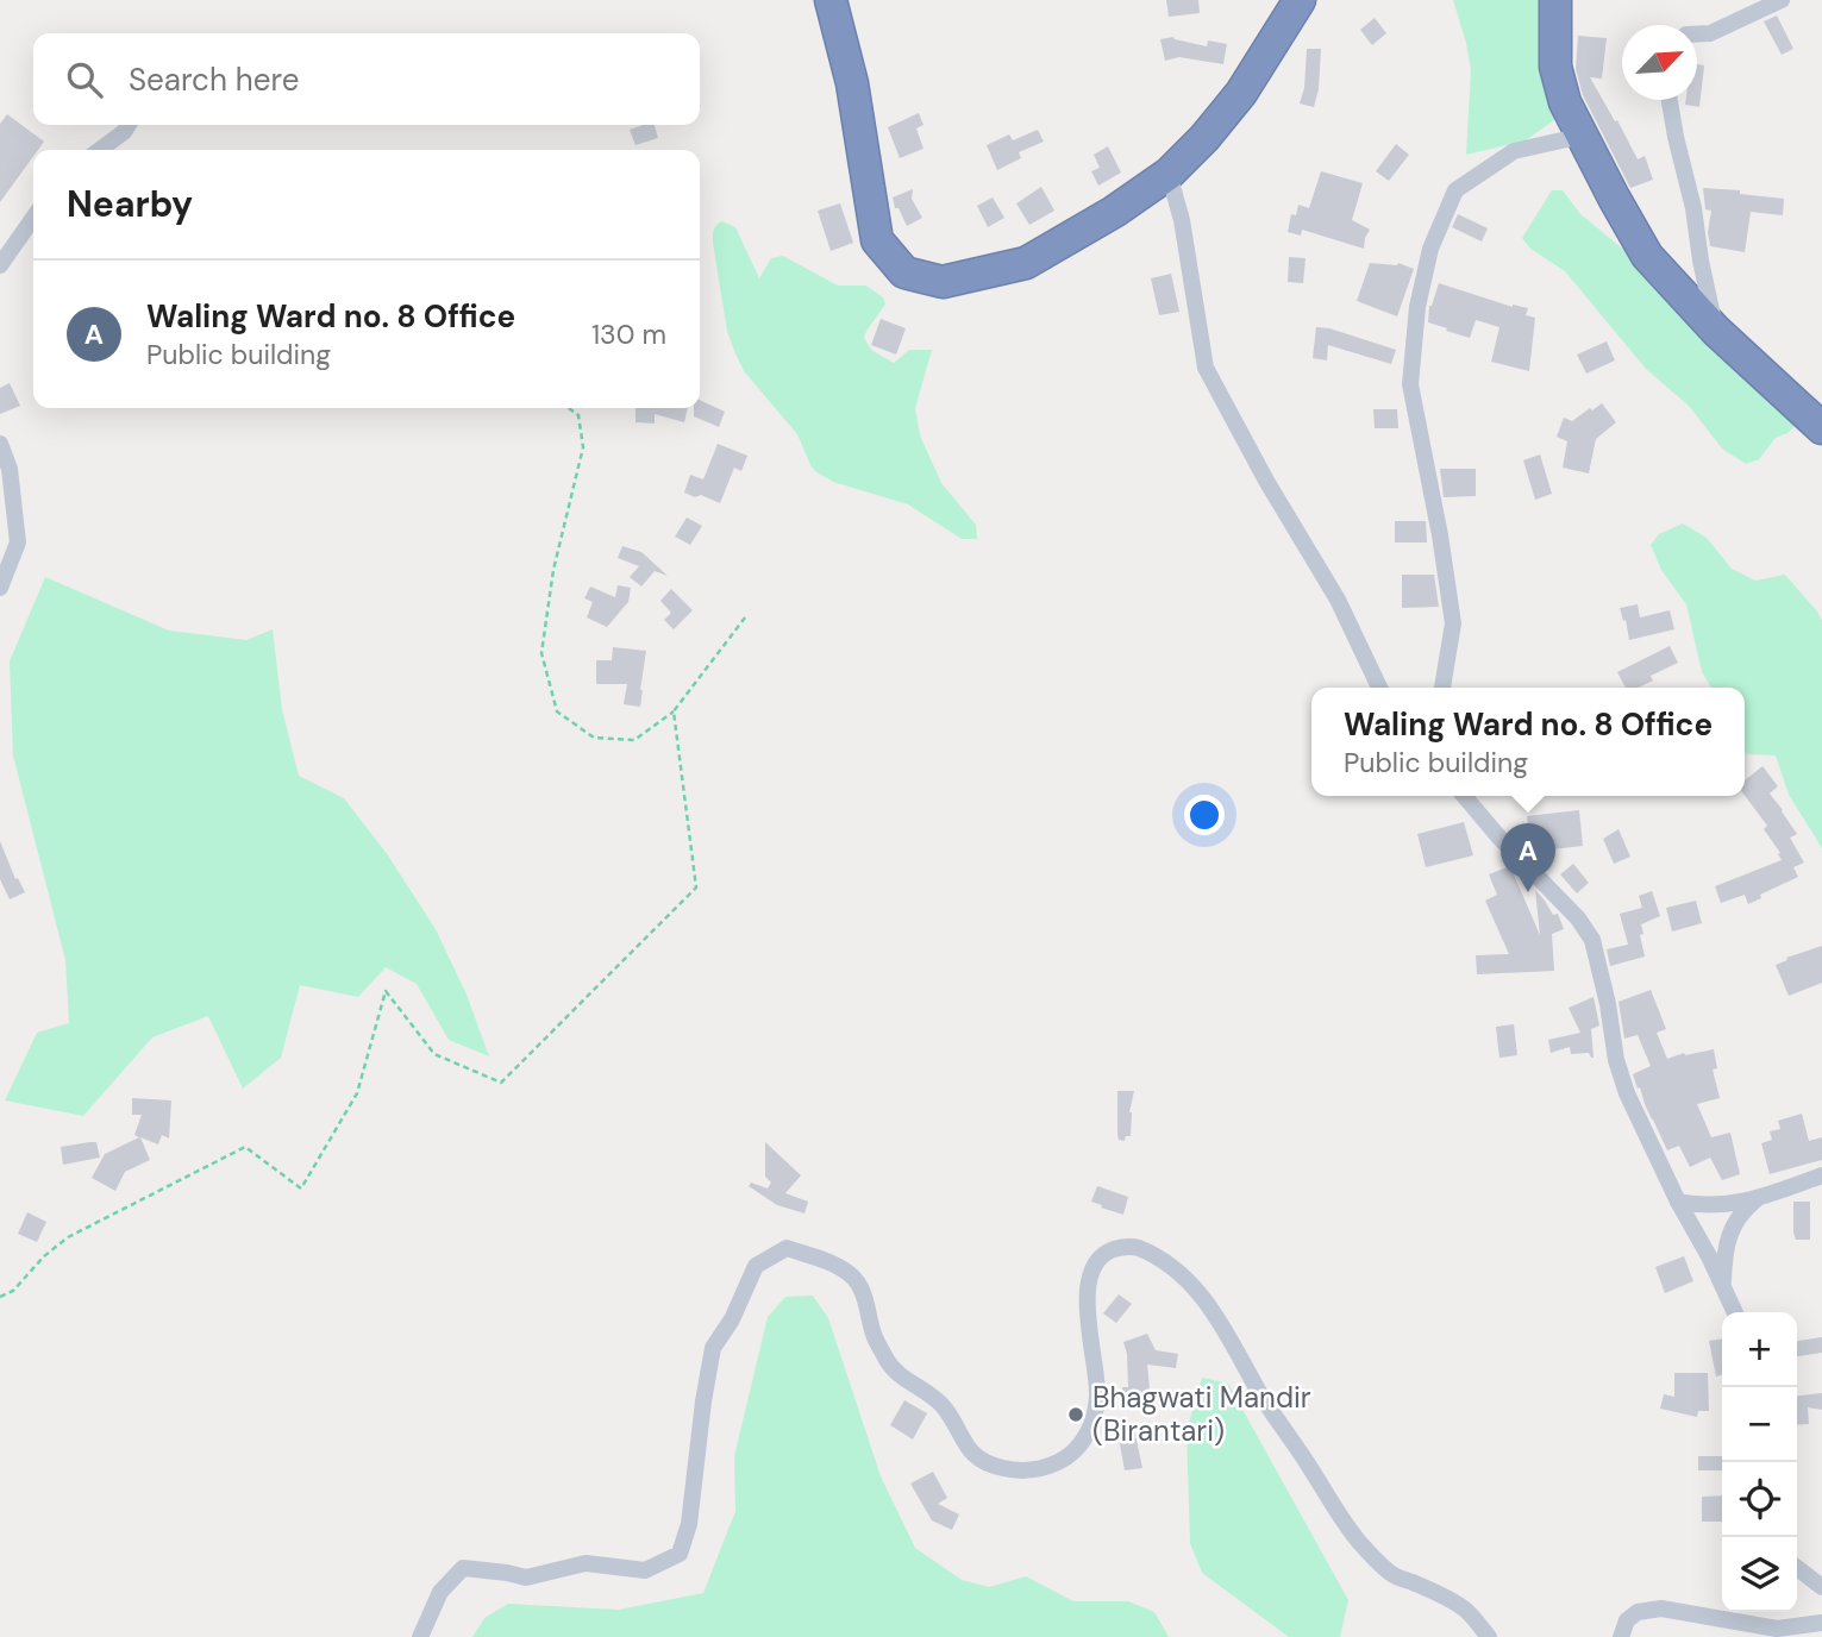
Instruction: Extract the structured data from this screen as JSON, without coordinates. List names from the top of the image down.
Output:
{
  "places": ["Bhagwati Mandir (Birantari)"],
  "north": "top right",
  "page": {
    "search": "Search here",
    "heading": "Nearby",
    "list": [
      {
        "mark": "A",
        "name": "Waling Ward no. 8 Office",
        "note": "Public building",
        "value": "130 m"
      }
    ],
    "popup": ["Waling Ward no. 8 Office", "Public building"],
    "pins": "A",
    "map_buttons": ["+", "−"]
  }
}
